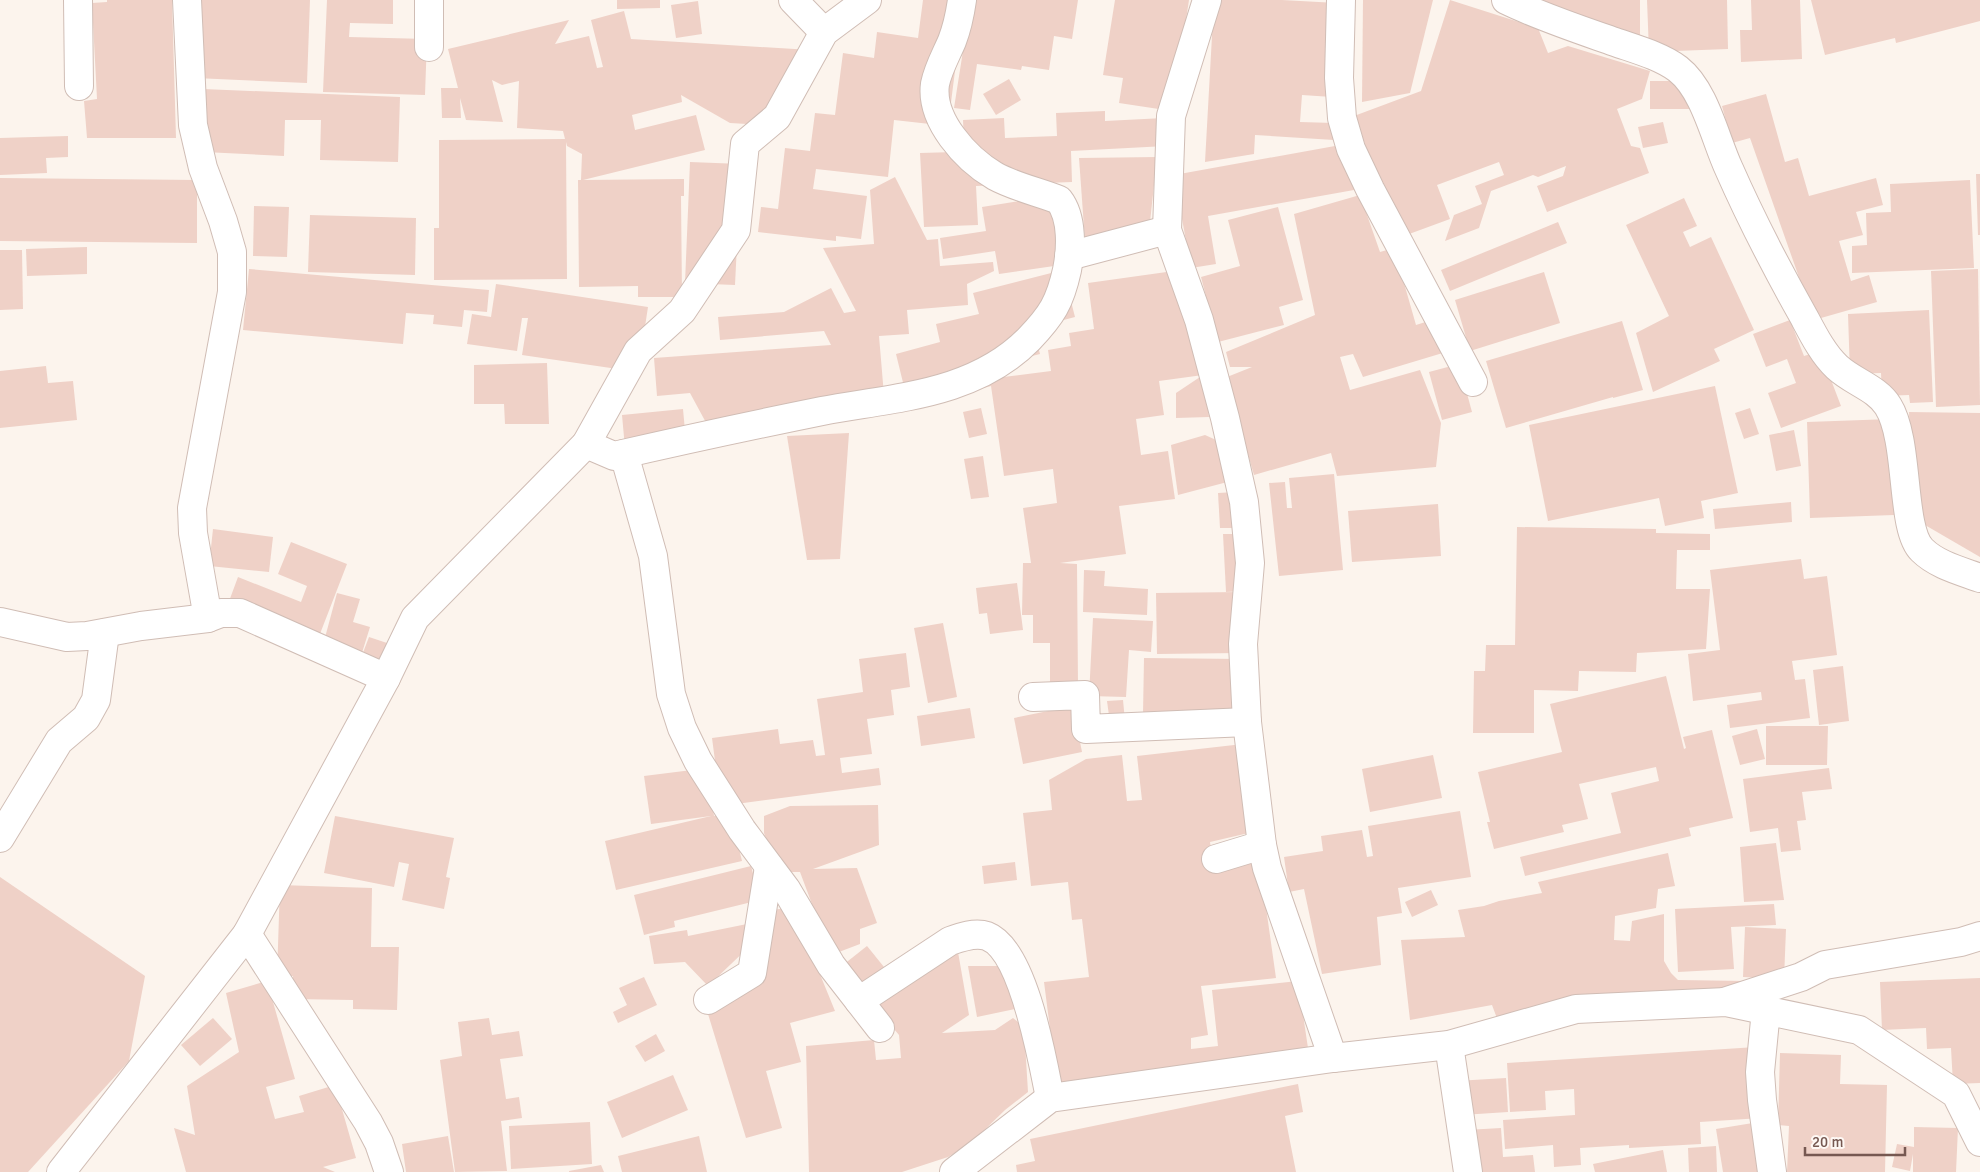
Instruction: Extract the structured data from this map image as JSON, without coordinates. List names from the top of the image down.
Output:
{
  "scale_bar": "20 m"
}
